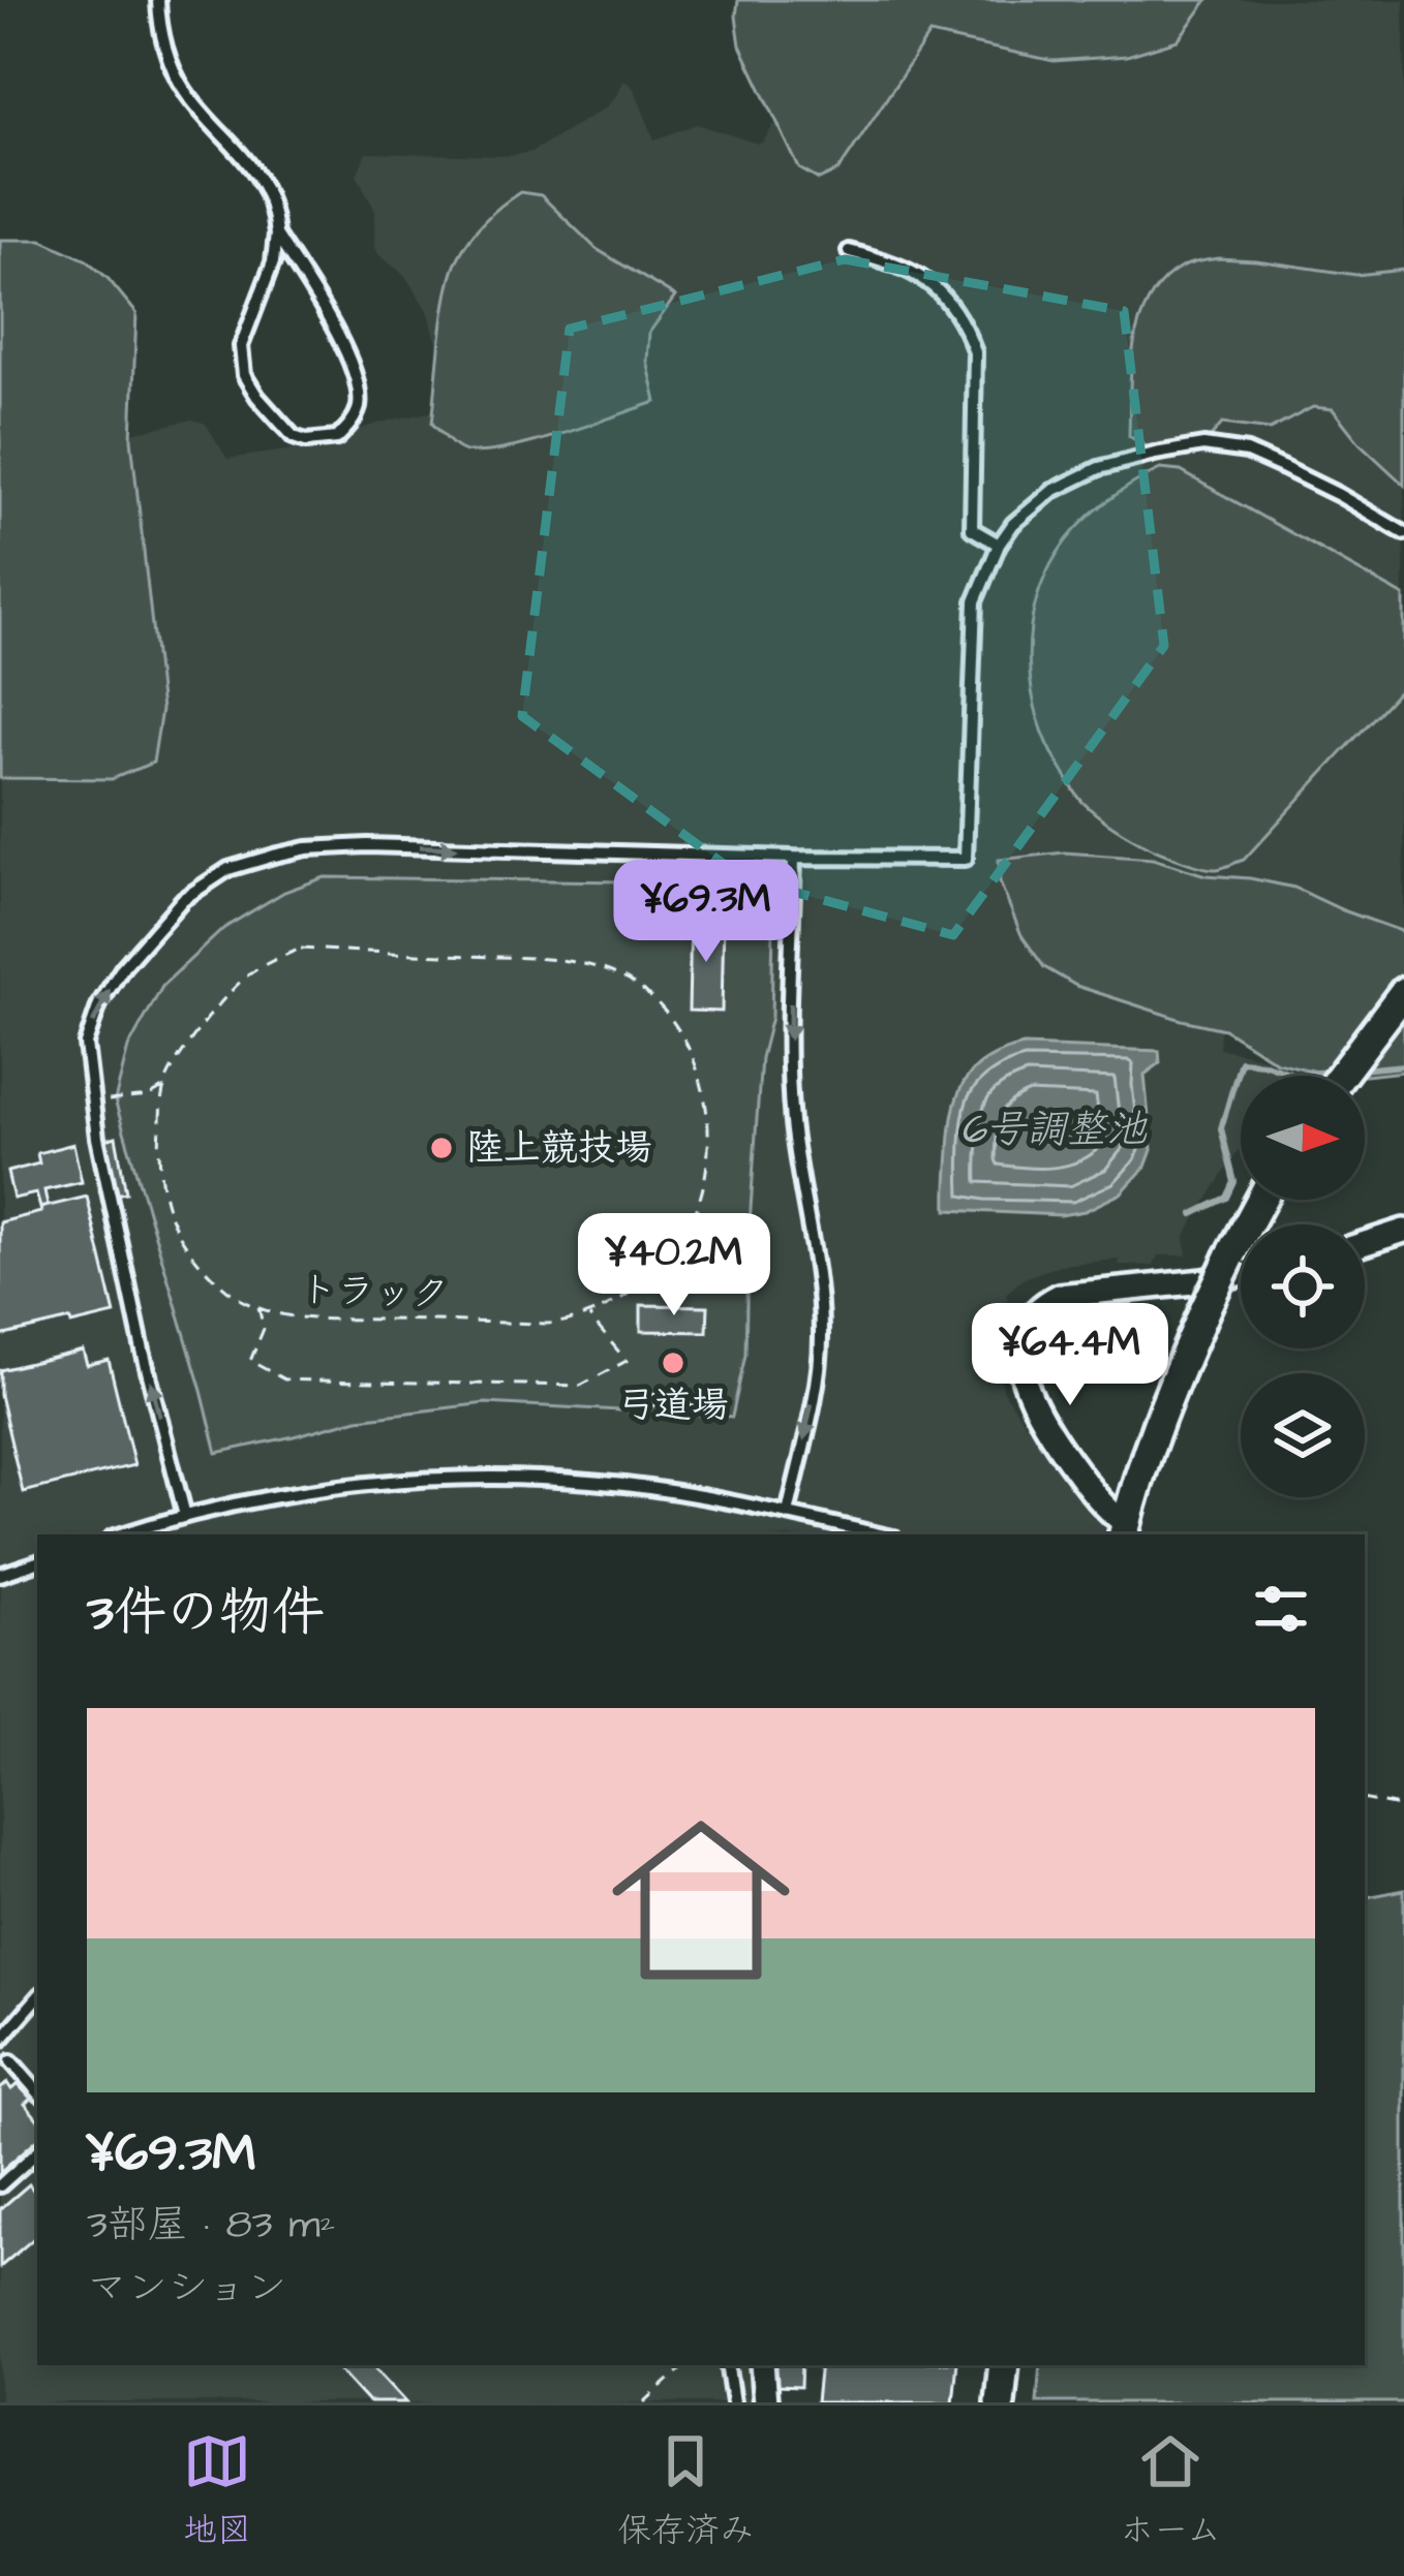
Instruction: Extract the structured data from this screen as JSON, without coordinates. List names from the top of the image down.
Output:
{
  "streets": {
    "path": ["トラック"]
  },
  "water": ["6号調整池"],
  "places": ["陸上競技場", "弓道場"],
  "north": "right",
  "page": {
    "price": ["¥69.3M", "¥40.2M", "¥64.4M"],
    "heading": "3件の物件",
    "list": [
      {
        "name": "¥69.3M",
        "note": "3部屋 · 83 m² · マンション"
      }
    ],
    "tabs": ["地図", "保存済み", "ホーム"]
  }
}
